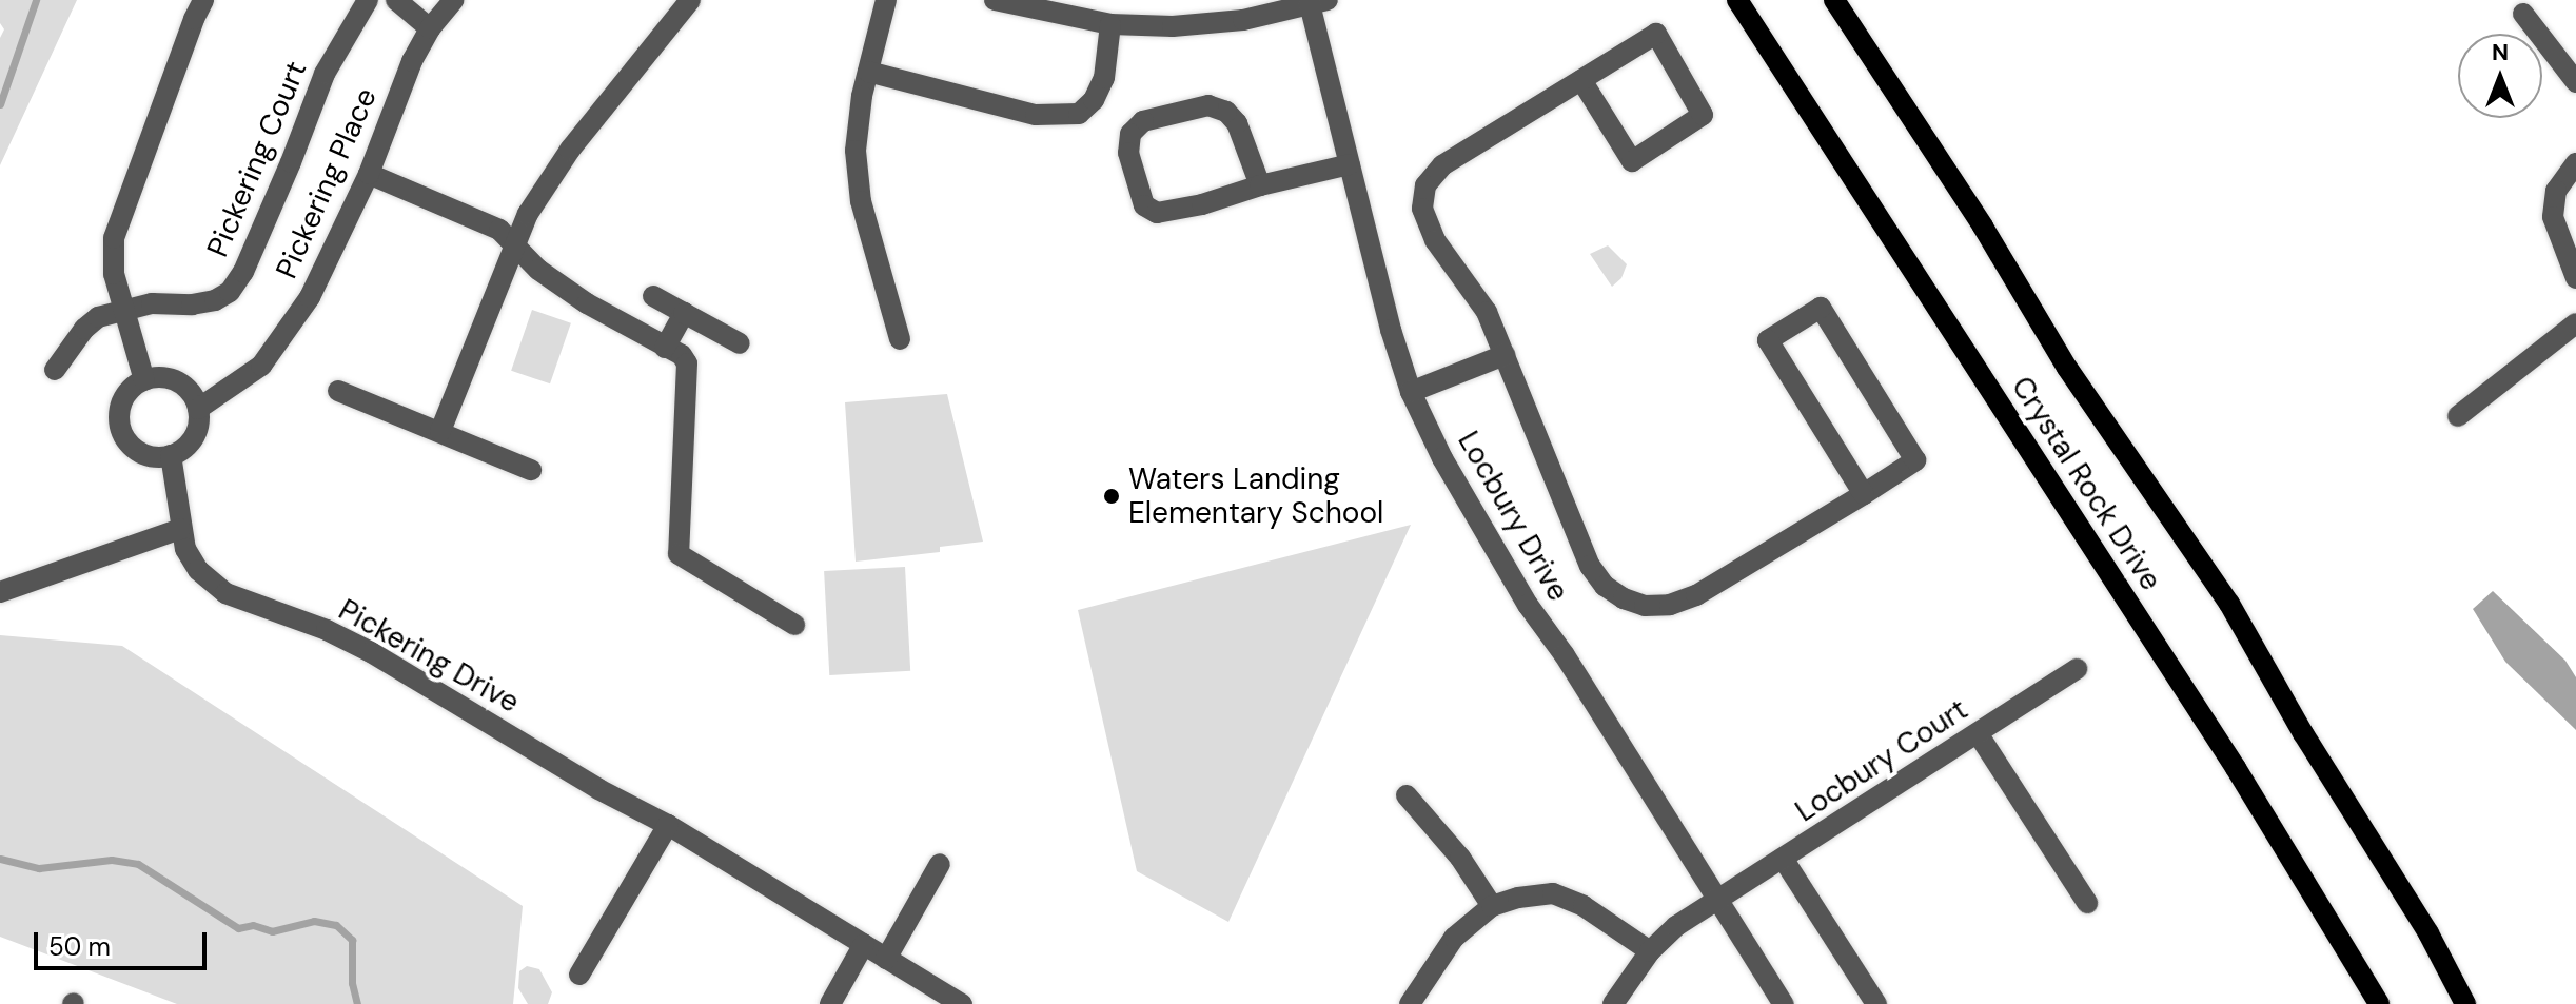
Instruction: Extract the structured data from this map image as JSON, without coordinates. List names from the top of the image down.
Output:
{
  "streets": {
    "main road": ["Crystal Rock Drive"],
    "street": [
      "Pickering Court",
      "Pickering Place",
      "Locbury Drive",
      "Pickering Drive",
      "Locbury Court"
    ]
  },
  "crossings": [
    ["Pickering Place", "Pickering Drive"],
    ["Locbury Drive", "Locbury Court"]
  ],
  "places": ["Waters Landing Elementary School"],
  "scale_bar": "50 m",
  "north": "top"
}
